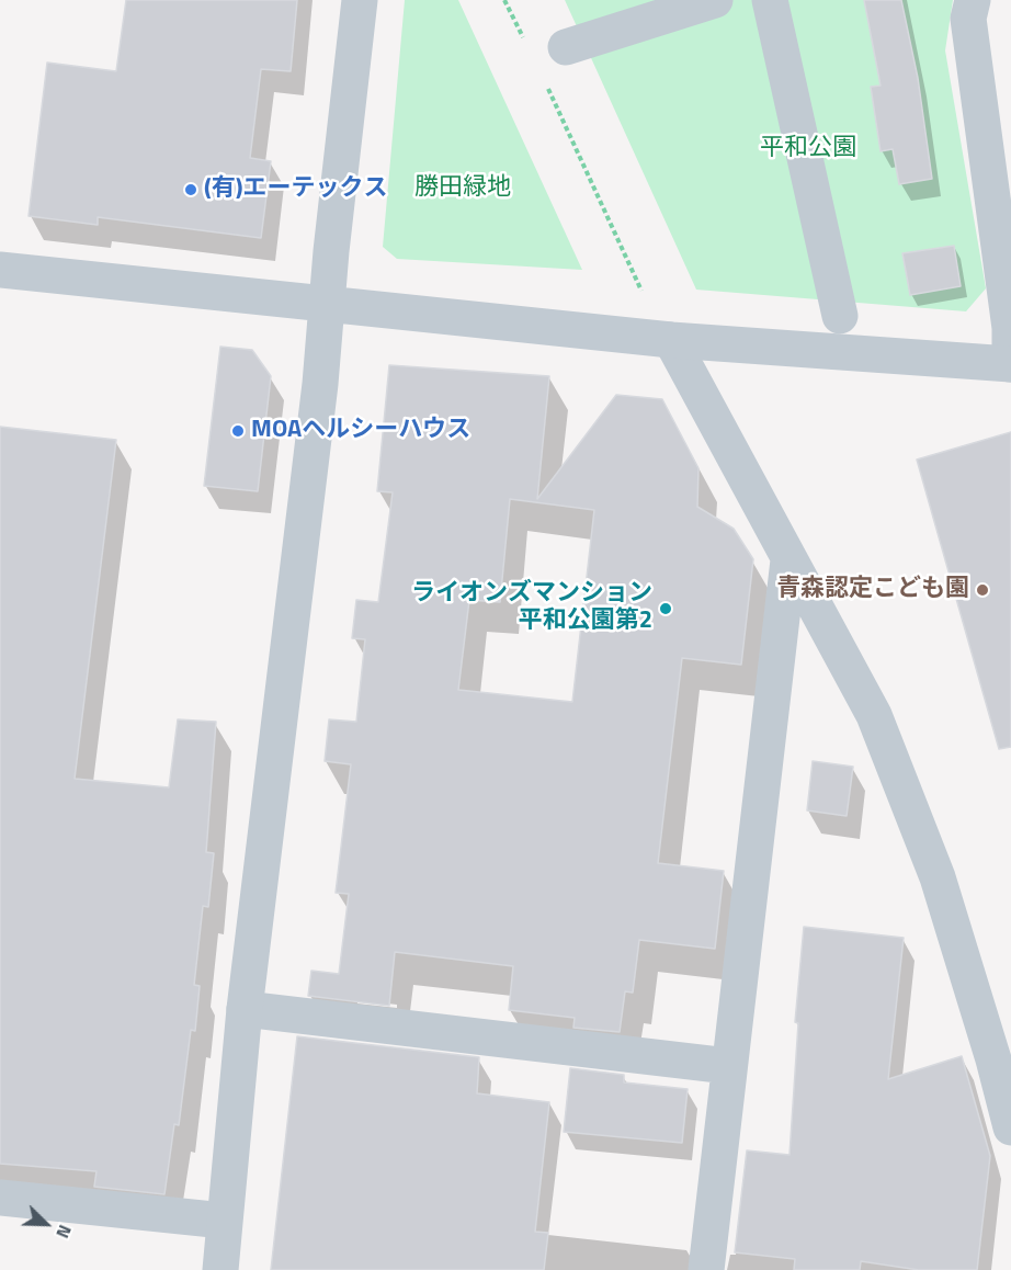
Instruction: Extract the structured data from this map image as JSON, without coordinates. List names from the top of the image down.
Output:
{
  "parks": ["平和公園", "勝田緑地"],
  "places": [
    "(有)エーテックス",
    "MOAヘルシーハウス",
    "青森認定こども園",
    "ライオンズマンション 平和公園第2"
  ],
  "north": "bottom right"
}
